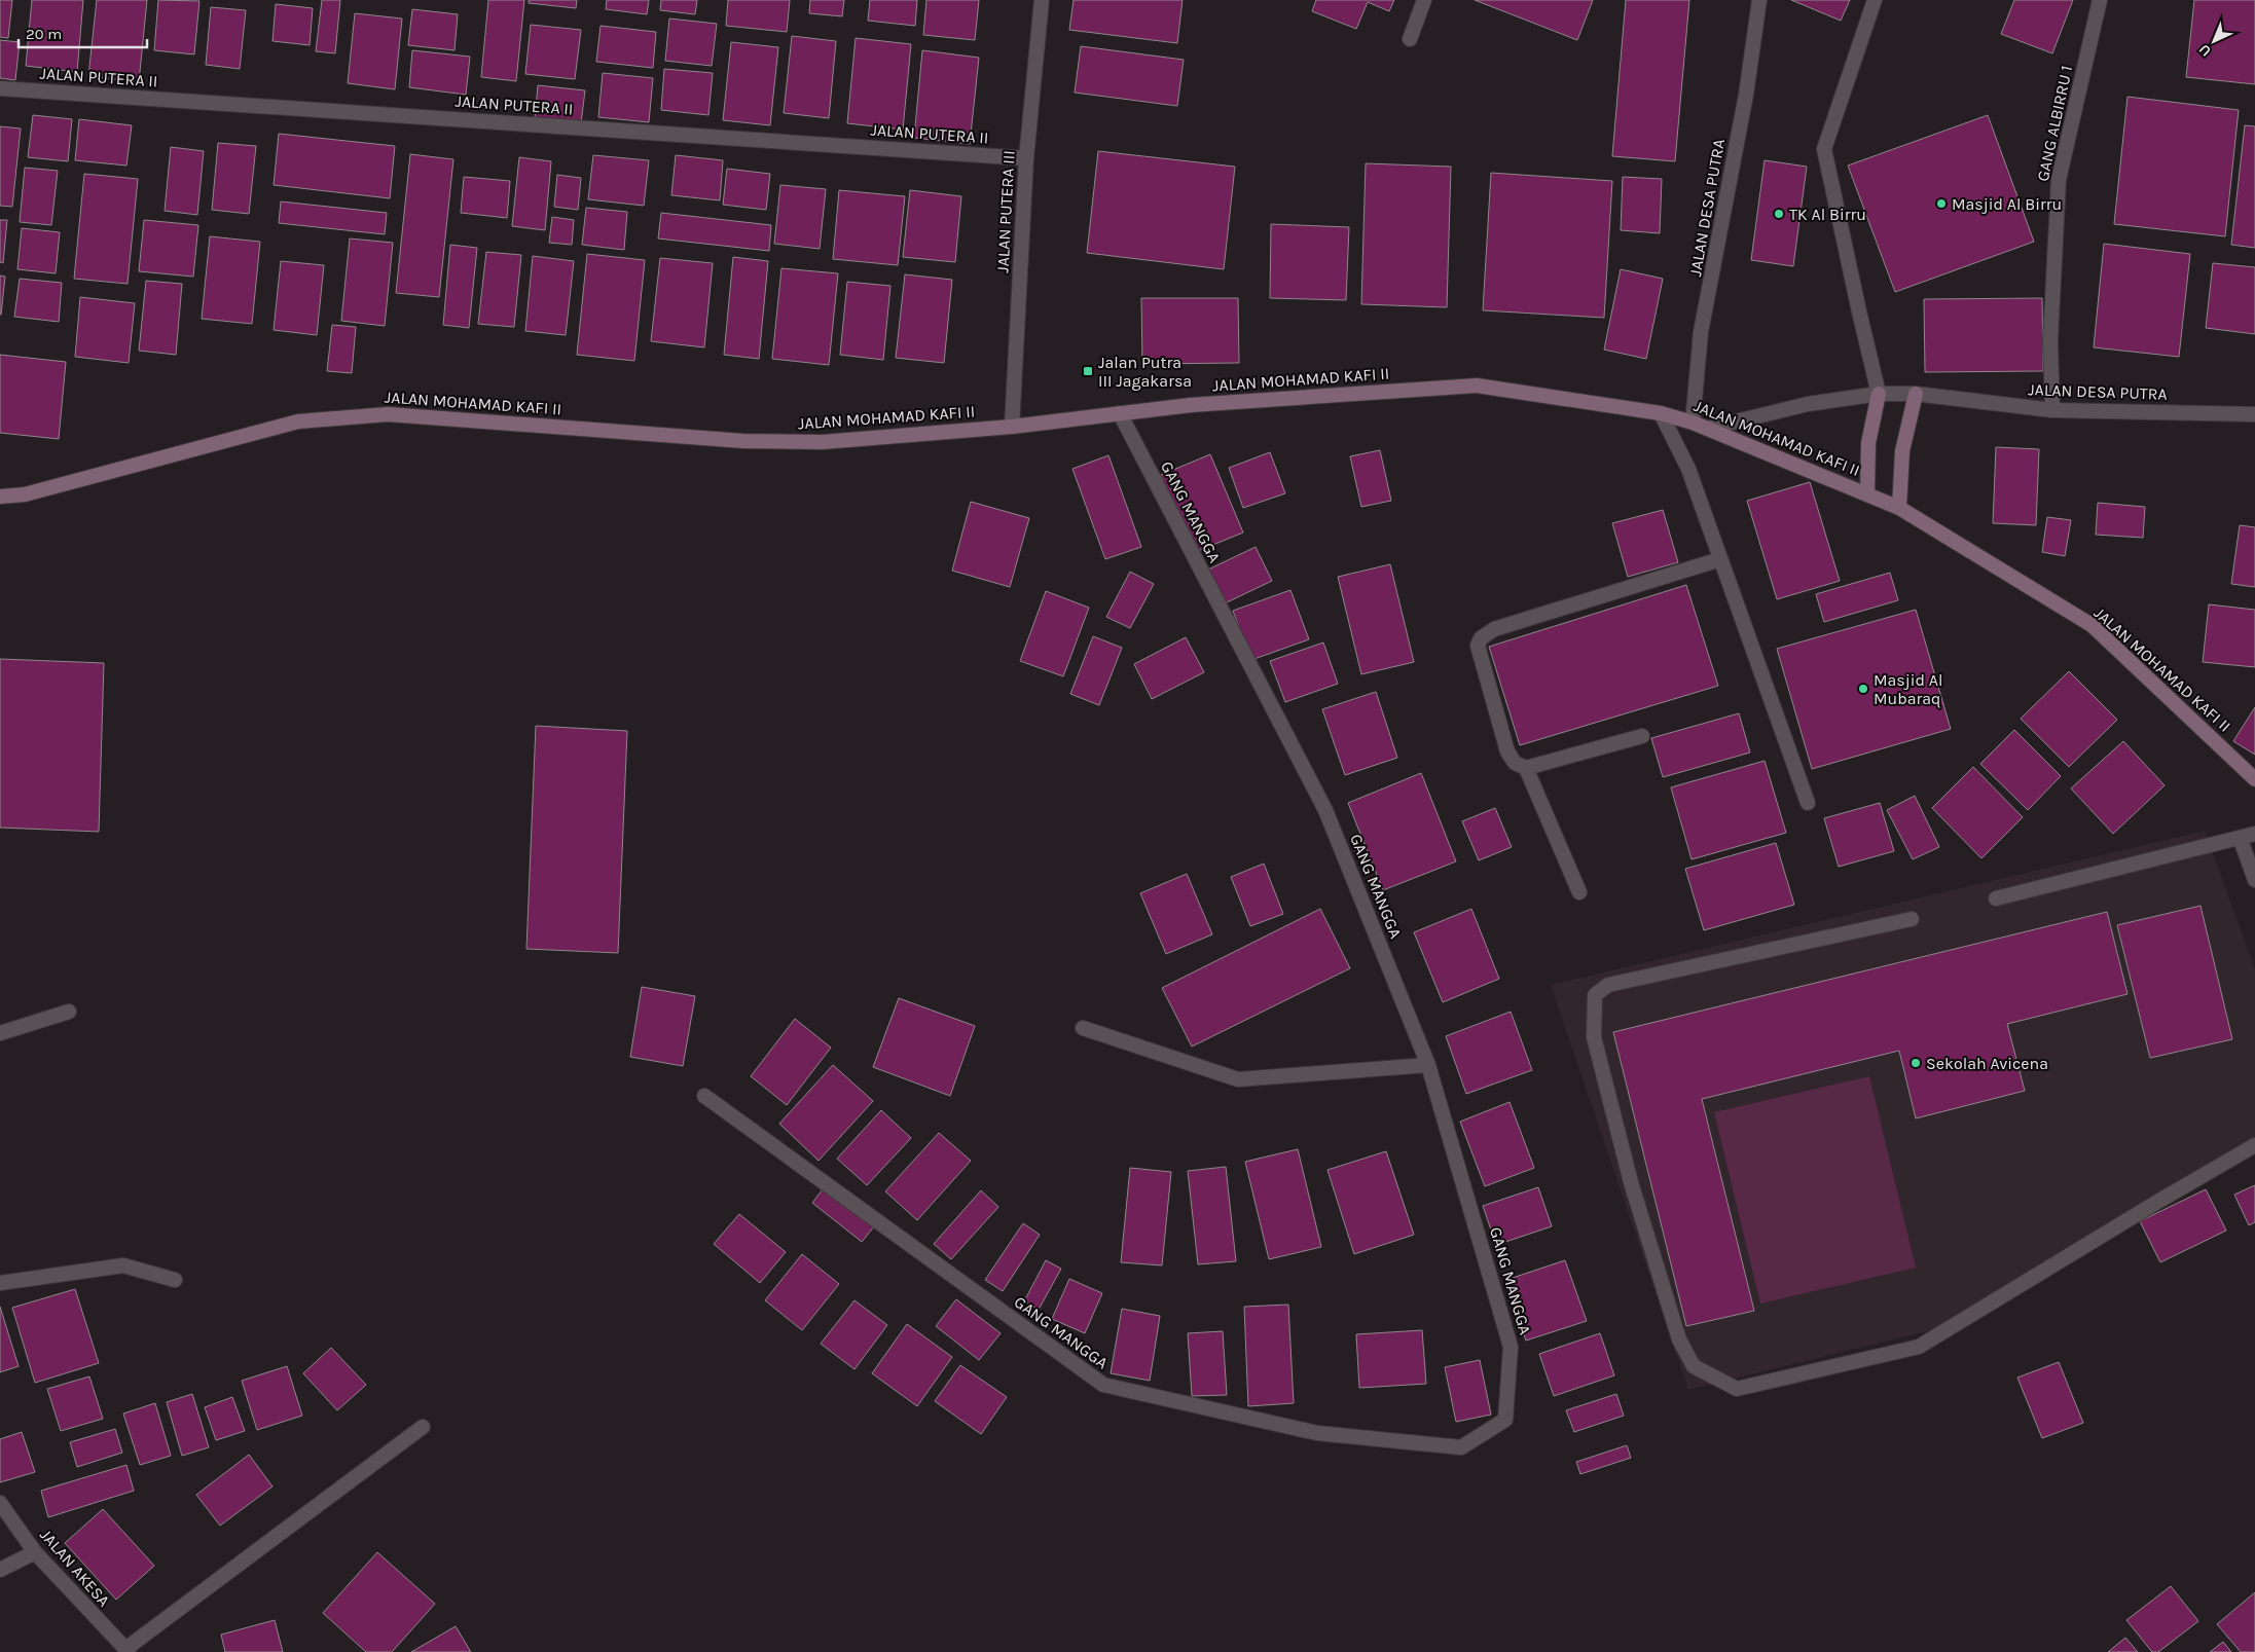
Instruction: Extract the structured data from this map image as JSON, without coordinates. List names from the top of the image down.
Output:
{
  "streets": {
    "main road": ["JALAN MOHAMAD KAFI II"],
    "street": [
      "JALAN PUTERA II",
      "GANG ALBIRRU 1",
      "JALAN DESA PUTRA",
      "JALAN PUTERA III",
      "GANG MANGGA",
      "JALAN AKESA"
    ]
  },
  "crossings": [
    ["JALAN PUTERA II", "JALAN PUTERA III"],
    ["GANG ALBIRRU 1", "JALAN DESA PUTRA"],
    ["JALAN DESA PUTRA", "JALAN MOHAMAD KAFI II"],
    ["JALAN PUTERA III", "JALAN MOHAMAD KAFI II"],
    ["JALAN MOHAMAD KAFI II", "GANG MANGGA"]
  ],
  "places": {
    "other": [
      "Masjid Al Birru",
      "TK Al Birru",
      "Masjid Al Mubaraq",
      "Sekolah Avicena"
    ],
    "transit": ["Jalan Putra III Jagakarsa"]
  },
  "scale_bar": "20 m",
  "north": "bottom left"
}
